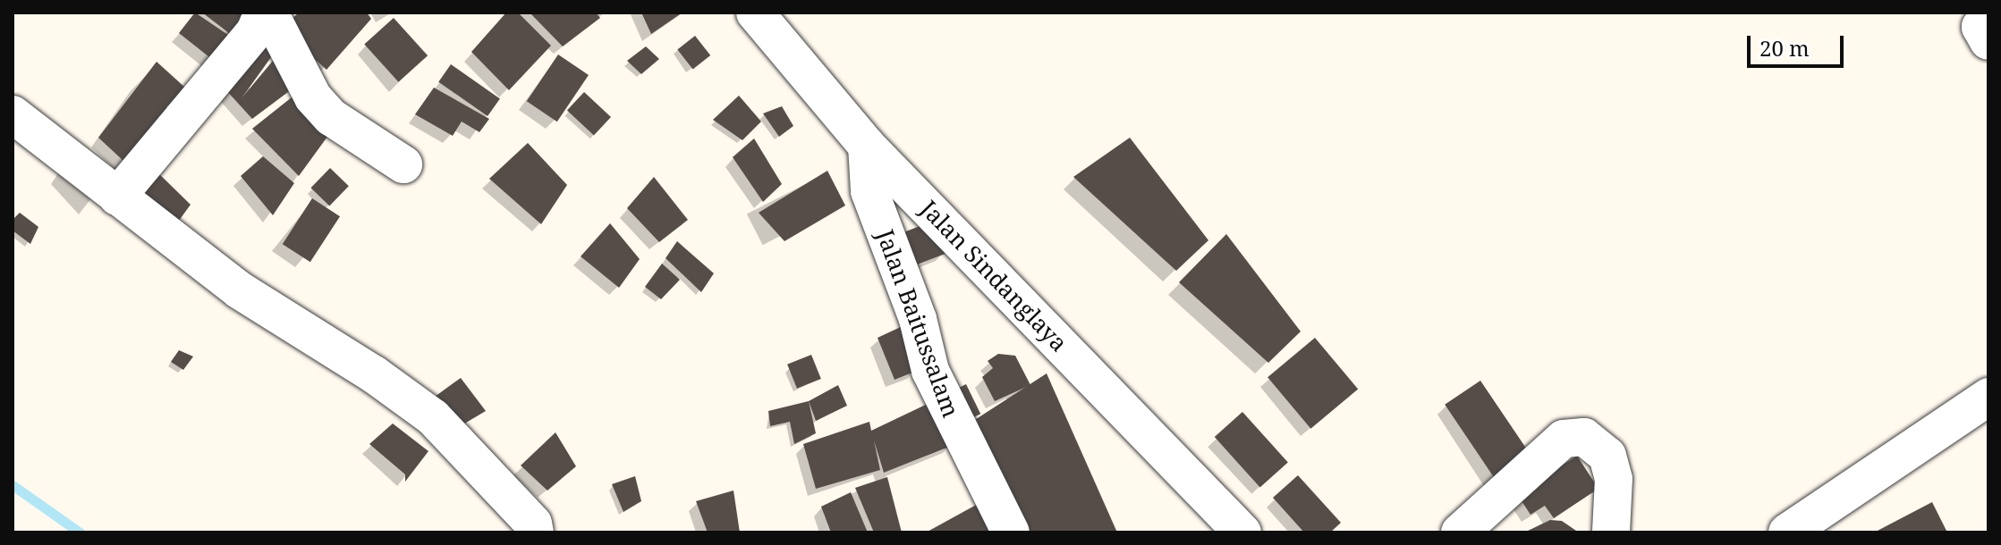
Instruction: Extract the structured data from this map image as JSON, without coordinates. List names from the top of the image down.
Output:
{
  "streets": {
    "street": ["Jalan Sindanglaya", "Jalan Baitussalam"]
  },
  "crossings": [
    ["Jalan Sindanglaya", "Jalan Baitussalam"]
  ],
  "scale_bar": "20 m"
}
